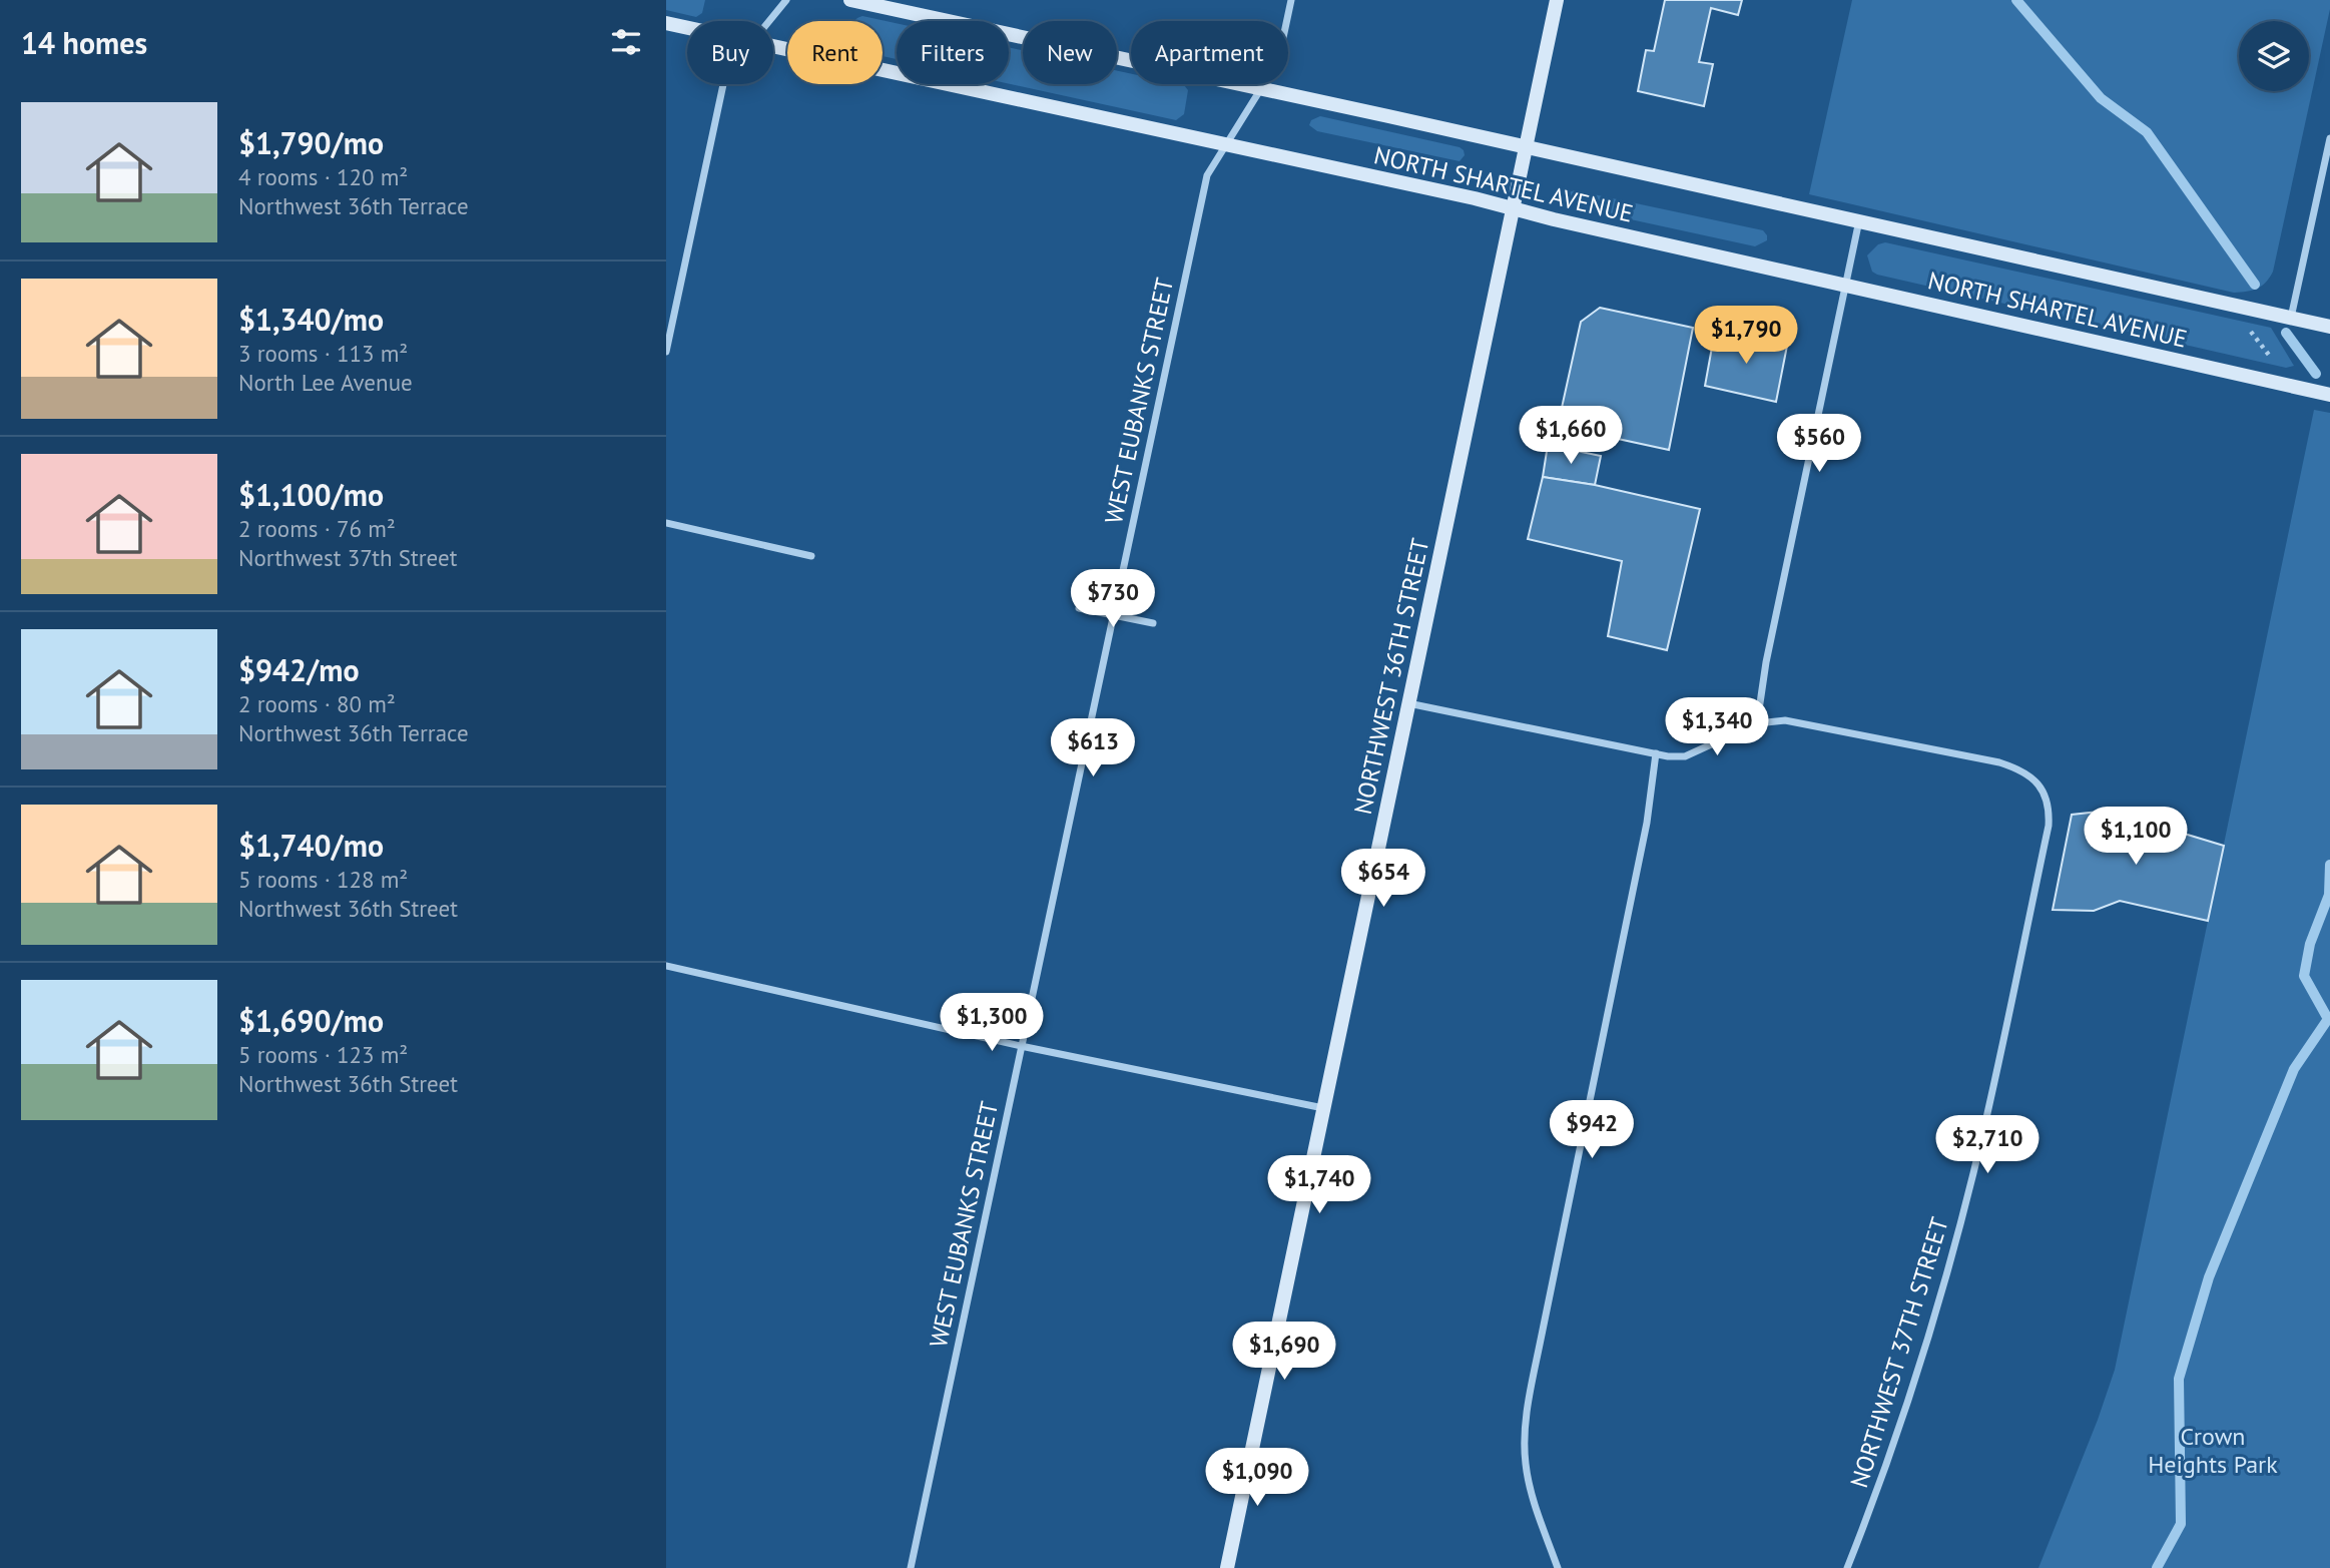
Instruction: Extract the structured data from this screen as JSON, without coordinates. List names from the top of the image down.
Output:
{
  "streets": {
    "street": [
      "NORTH SHARTEL AVENUE",
      "WEST EUBANKS STREET",
      "NORTHWEST 36TH STREET",
      "NORTHWEST 37TH STREET"
    ]
  },
  "crossings": [
    ["NORTH SHARTEL AVENUE", "WEST EUBANKS STREET"],
    ["NORTH SHARTEL AVENUE", "NORTHWEST 36TH STREET"]
  ],
  "parks": ["Crown Heights Park"],
  "page": {
    "heading": "14 homes",
    "chip": [
      "Buy",
      "Rent",
      "Filters",
      "New",
      "Apartment"
    ],
    "list": [
      {
        "name": "$1,790/mo",
        "note": "4 rooms · 120 m² · Northwest 36th Terrace"
      },
      {
        "name": "$1,340/mo",
        "note": "3 rooms · 113 m² · North Lee Avenue"
      },
      {
        "name": "$1,100/mo",
        "note": "2 rooms · 76 m² · Northwest 37th Street"
      },
      {
        "name": "$942/mo",
        "note": "2 rooms · 80 m² · Northwest 36th Terrace"
      },
      {
        "name": "$1,740/mo",
        "note": "5 rooms · 128 m² · Northwest 36th Street"
      },
      {
        "name": "$1,690/mo",
        "note": "5 rooms · 123 m² · Northwest 36th Street"
      }
    ],
    "price": [
      "$1,790",
      "$1,660",
      "$560",
      "$730",
      "$1,340",
      "$613",
      "$1,100",
      "$654",
      "$1,300",
      "$942",
      "$2,710",
      "$1,740",
      "$1,690",
      "$1,090"
    ]
  }
}
